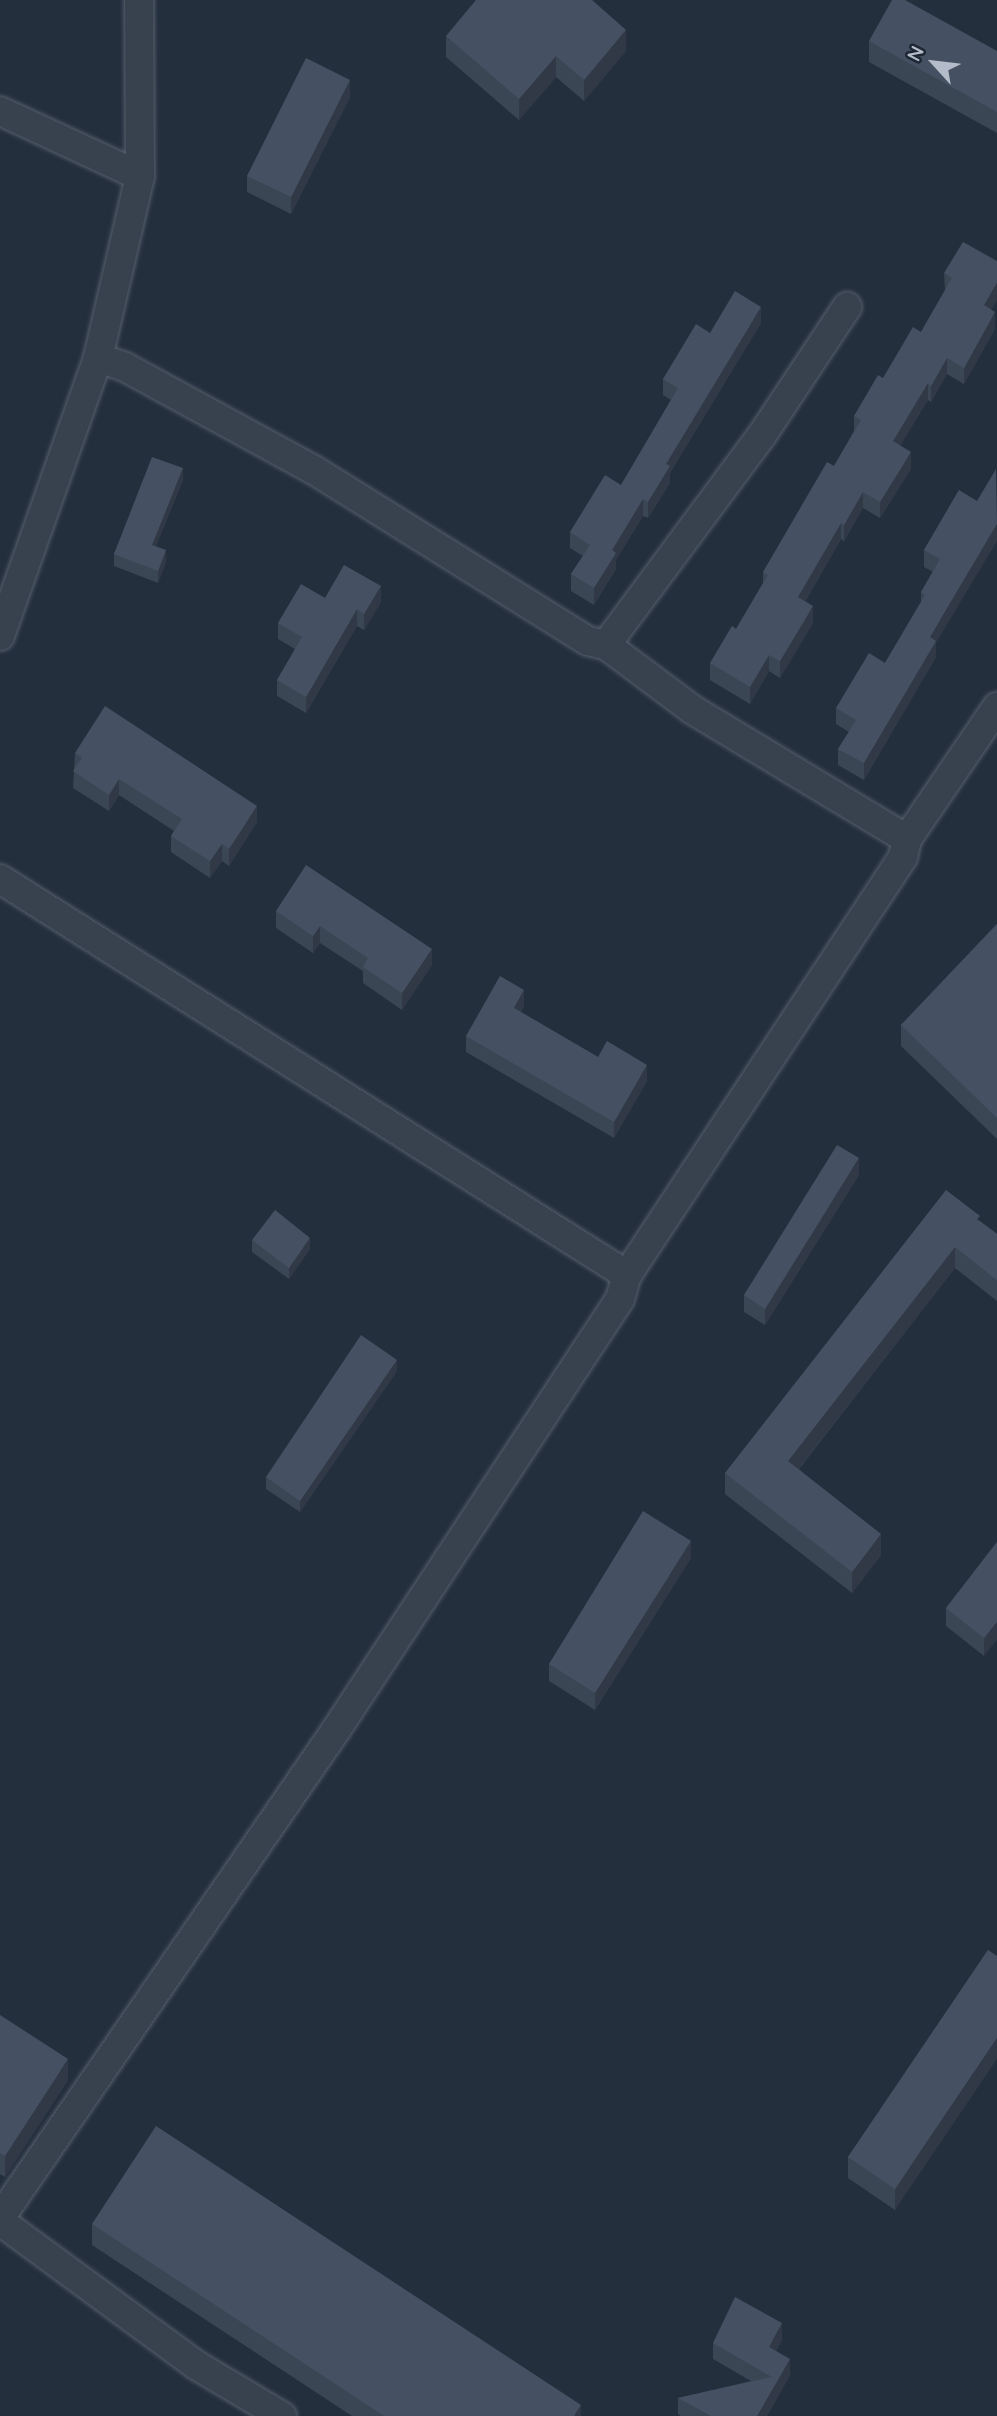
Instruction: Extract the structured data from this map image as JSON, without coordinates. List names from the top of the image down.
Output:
{
  "north": "top left"
}
